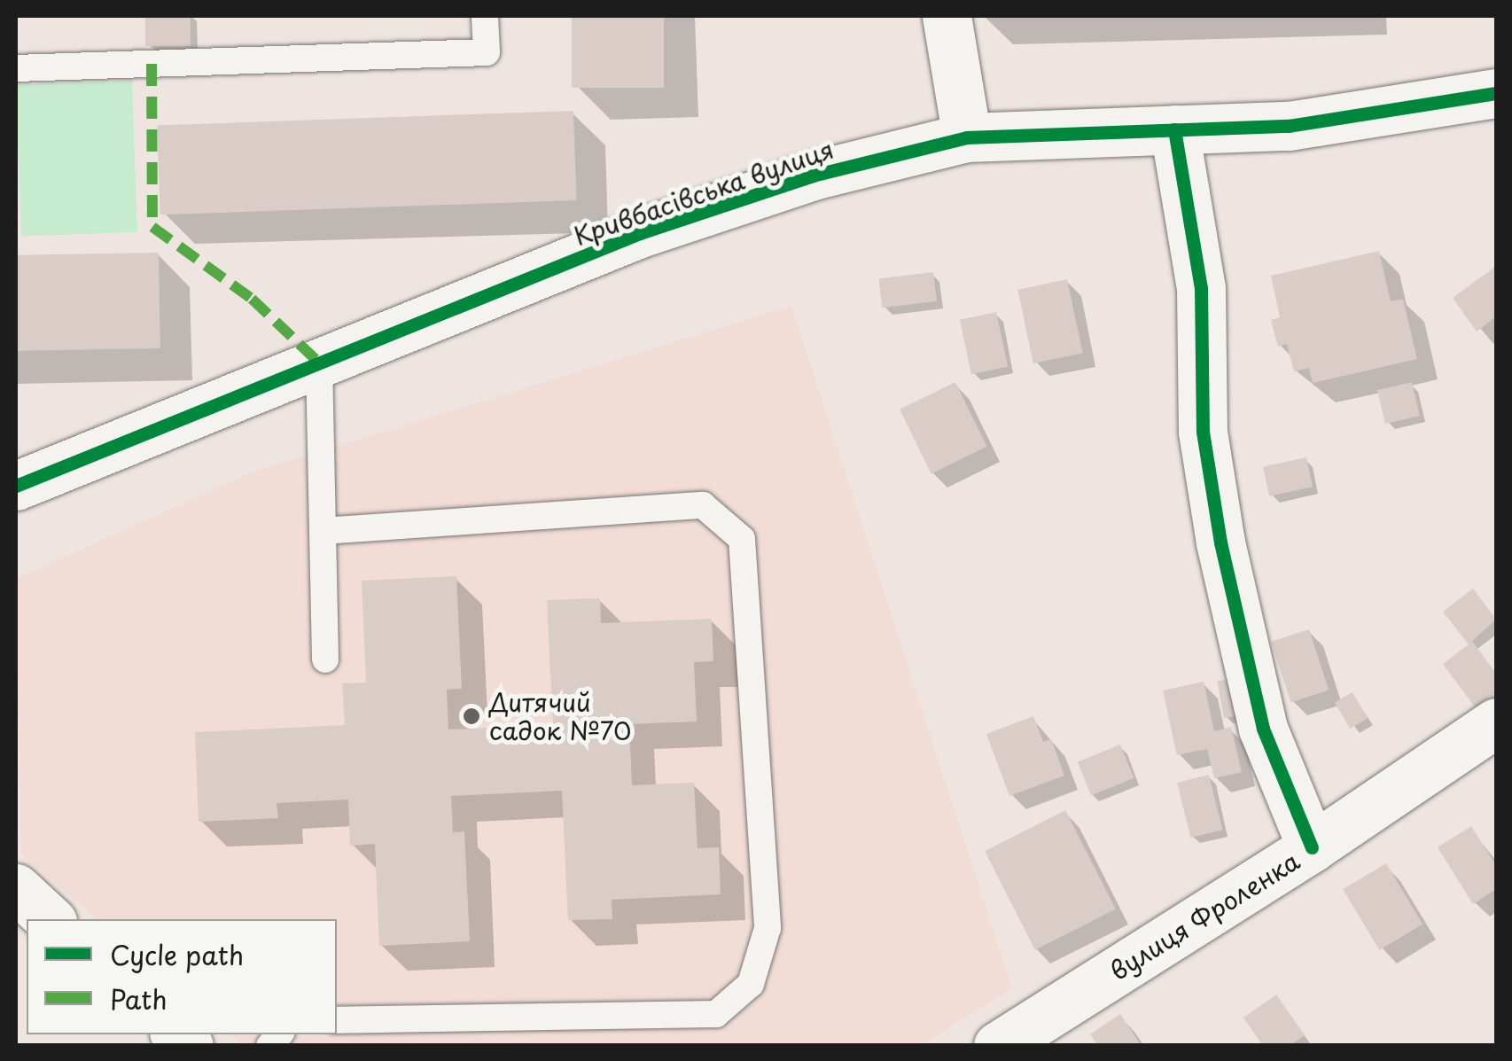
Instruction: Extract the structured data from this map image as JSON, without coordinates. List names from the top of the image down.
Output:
{
  "streets": {
    "street": ["Кривбасівська вулиця", "вулиця Фроленка"]
  },
  "places": ["Дитячий садок №70"],
  "legend": ["Cycle path", "Path"]
}
